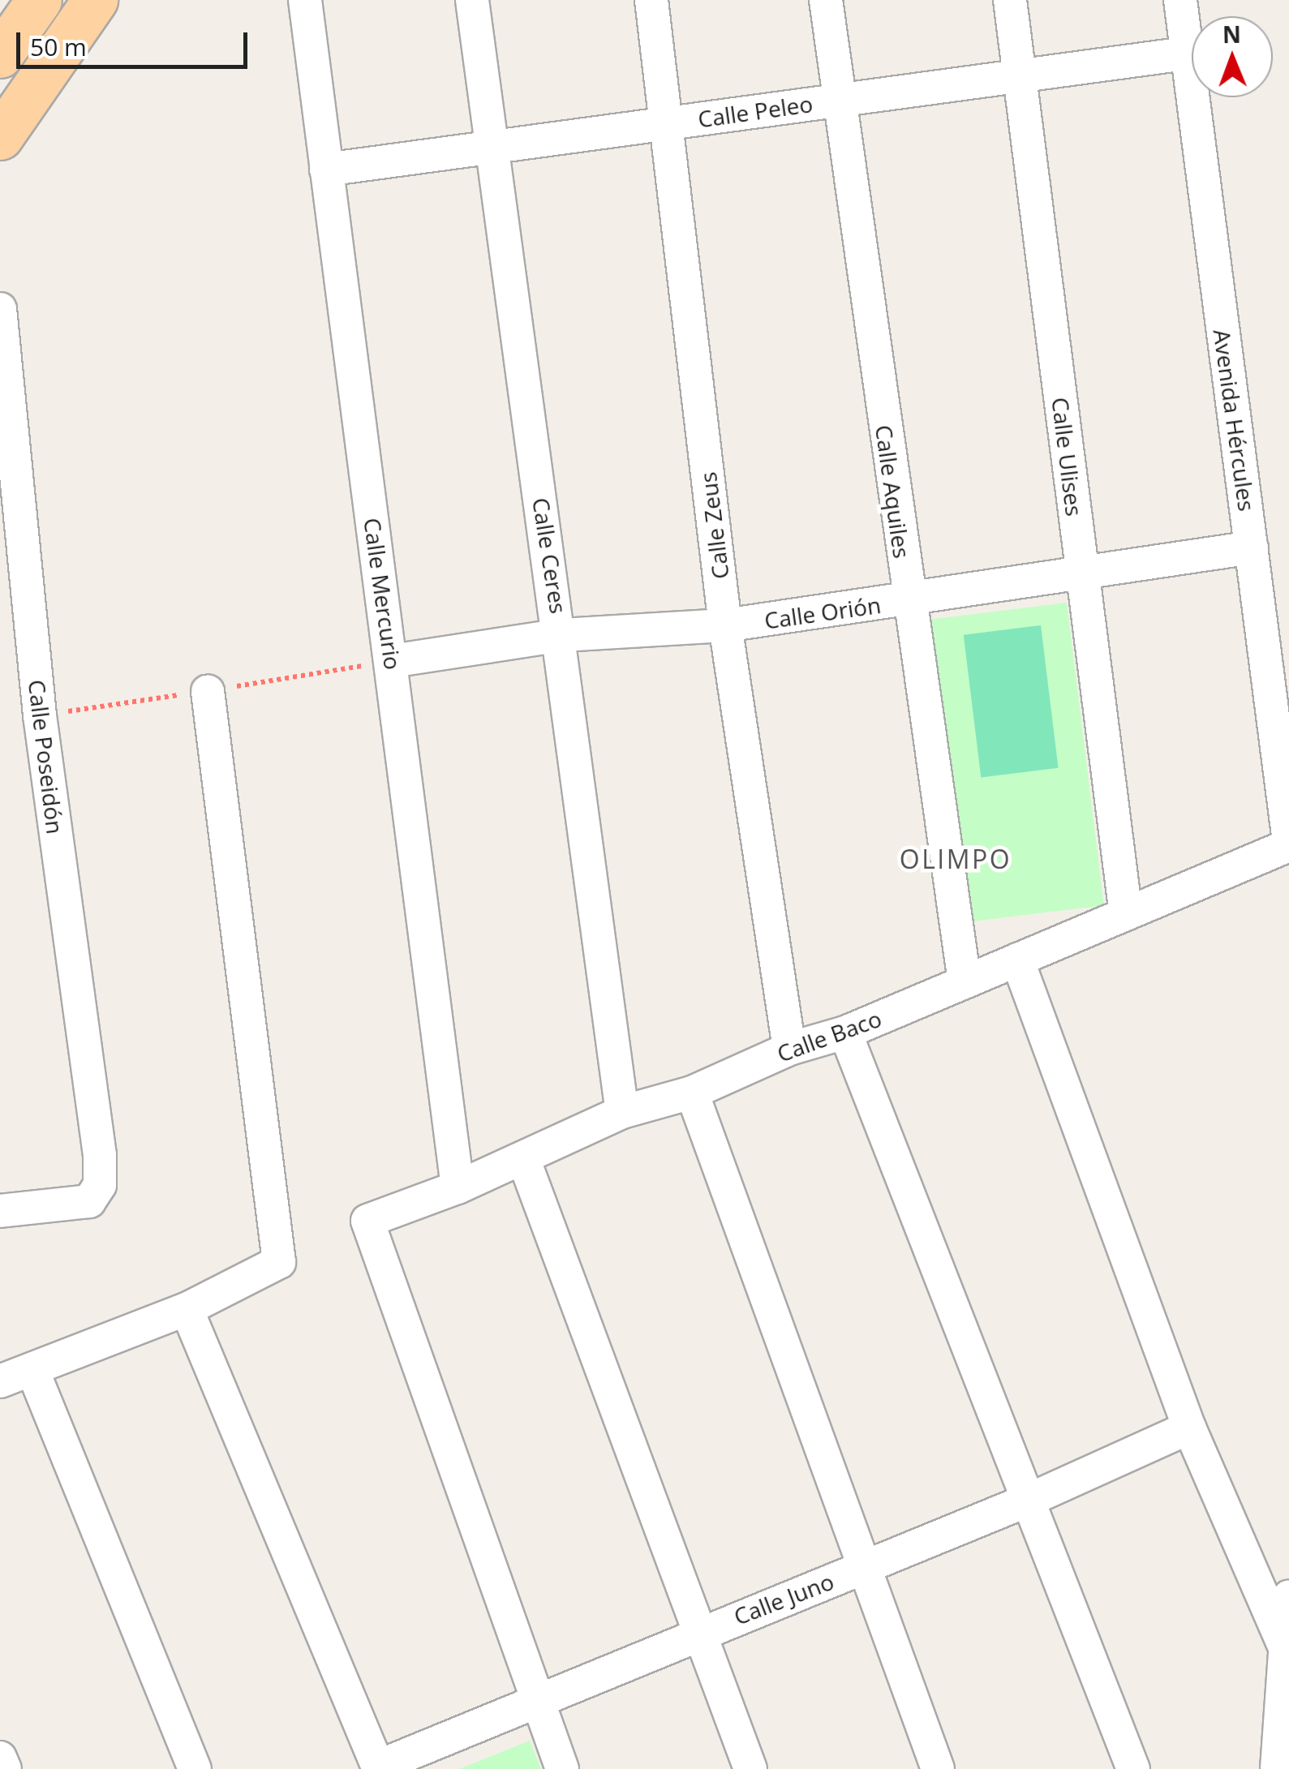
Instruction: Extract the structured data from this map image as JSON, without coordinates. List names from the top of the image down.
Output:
{
  "streets": {
    "street": [
      "Calle Peleo",
      "Avenida Hércules",
      "Calle Ulises",
      "Calle Aquiles",
      "Calle Zeus",
      "Calle Ceres",
      "Calle Mercurio",
      "Calle Orión",
      "Calle Poseidón",
      "Calle Baco",
      "Calle Juno"
    ]
  },
  "crossings": [
    ["Calle Peleo", "Avenida Hércules"],
    ["Calle Peleo", "Calle Ulises"],
    ["Calle Peleo", "Calle Aquiles"],
    ["Calle Peleo", "Calle Zeus"],
    ["Calle Peleo", "Calle Ceres"],
    ["Calle Peleo", "Calle Mercurio"],
    ["Avenida Hércules", "Calle Orión"],
    ["Avenida Hércules", "Calle Baco"],
    ["Calle Ulises", "Calle Orión"],
    ["Calle Ulises", "Calle Baco"],
    ["Calle Aquiles", "Calle Orión"],
    ["Calle Aquiles", "Calle Baco"],
    ["Calle Zeus", "Calle Orión"],
    ["Calle Zeus", "Calle Baco"],
    ["Calle Ceres", "Calle Orión"],
    ["Calle Ceres", "Calle Baco"],
    ["Calle Mercurio", "Calle Orión"],
    ["Calle Mercurio", "Calle Baco"],
    ["Calle Baco", "Calle Juno"]
  ],
  "districts": ["OLIMPO"],
  "scale_bar": "50 m",
  "north": "top"
}
